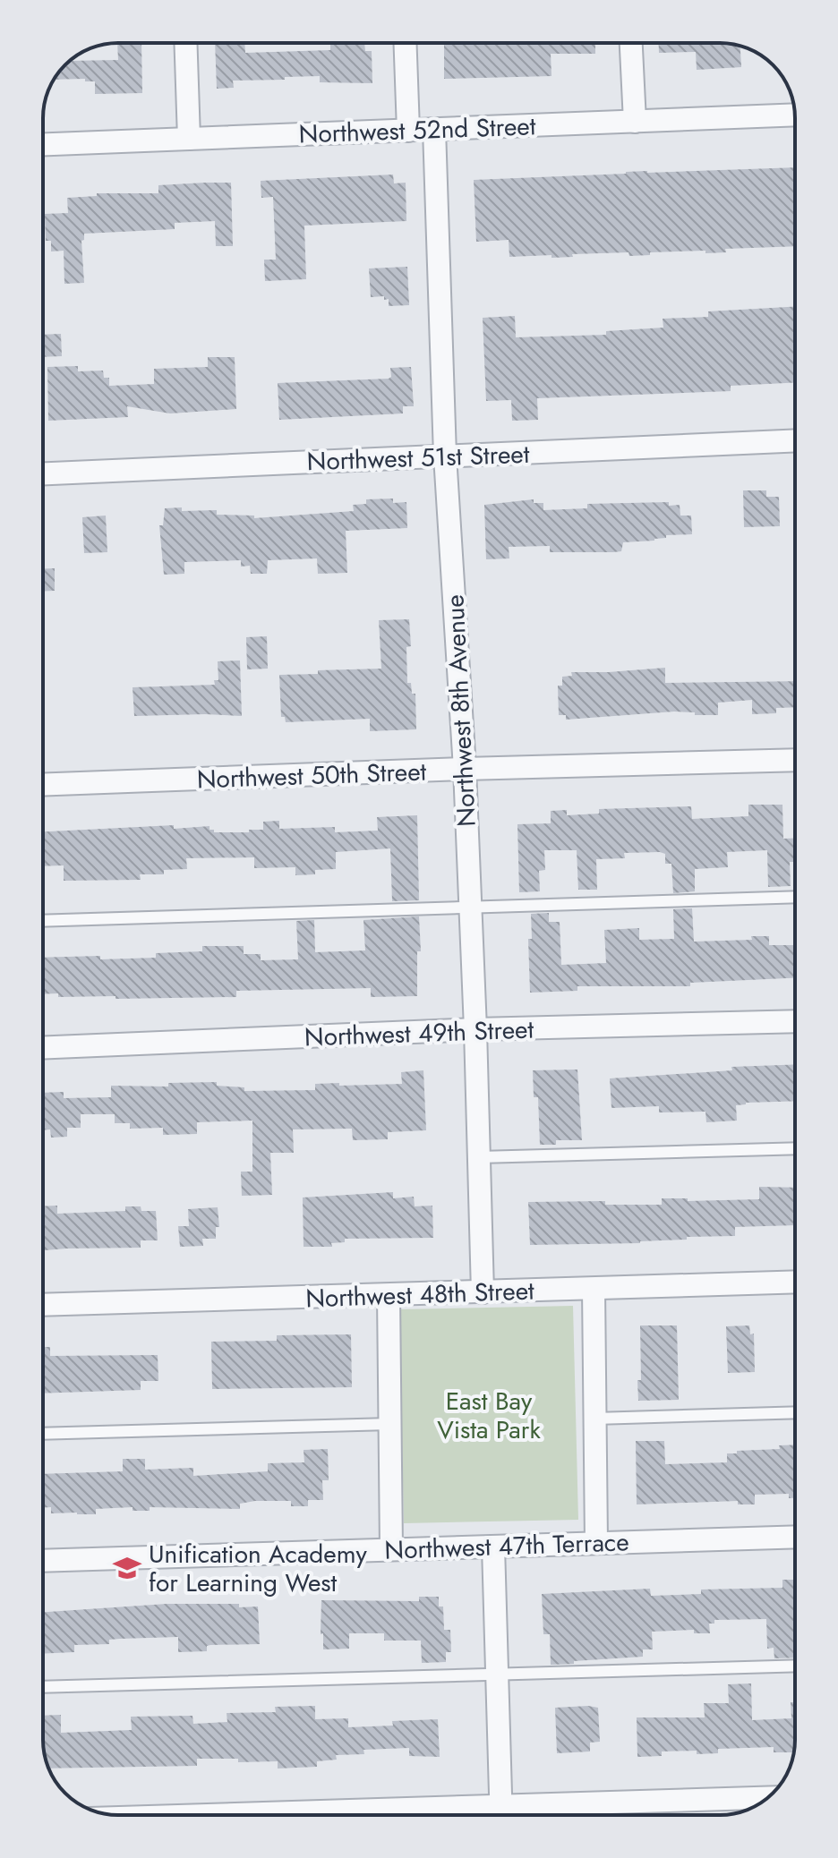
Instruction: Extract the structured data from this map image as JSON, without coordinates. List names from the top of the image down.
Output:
{
  "streets": {
    "street": [
      "Northwest 52nd Street",
      "Northwest 51st Street",
      "Northwest 8th Avenue",
      "Northwest 50th Street",
      "Northwest 49th Street",
      "Northwest 48th Street",
      "Northwest 47th Terrace"
    ]
  },
  "crossings": [
    ["Northwest 52nd Street", "Northwest 8th Avenue"],
    ["Northwest 51st Street", "Northwest 8th Avenue"],
    ["Northwest 8th Avenue", "Northwest 50th Street"],
    ["Northwest 8th Avenue", "Northwest 49th Street"],
    ["Northwest 8th Avenue", "Northwest 48th Street"]
  ],
  "parks": ["East Bay Vista Park"],
  "places": {
    "school or university": ["Unification Academy for Learning West"]
  }
}
